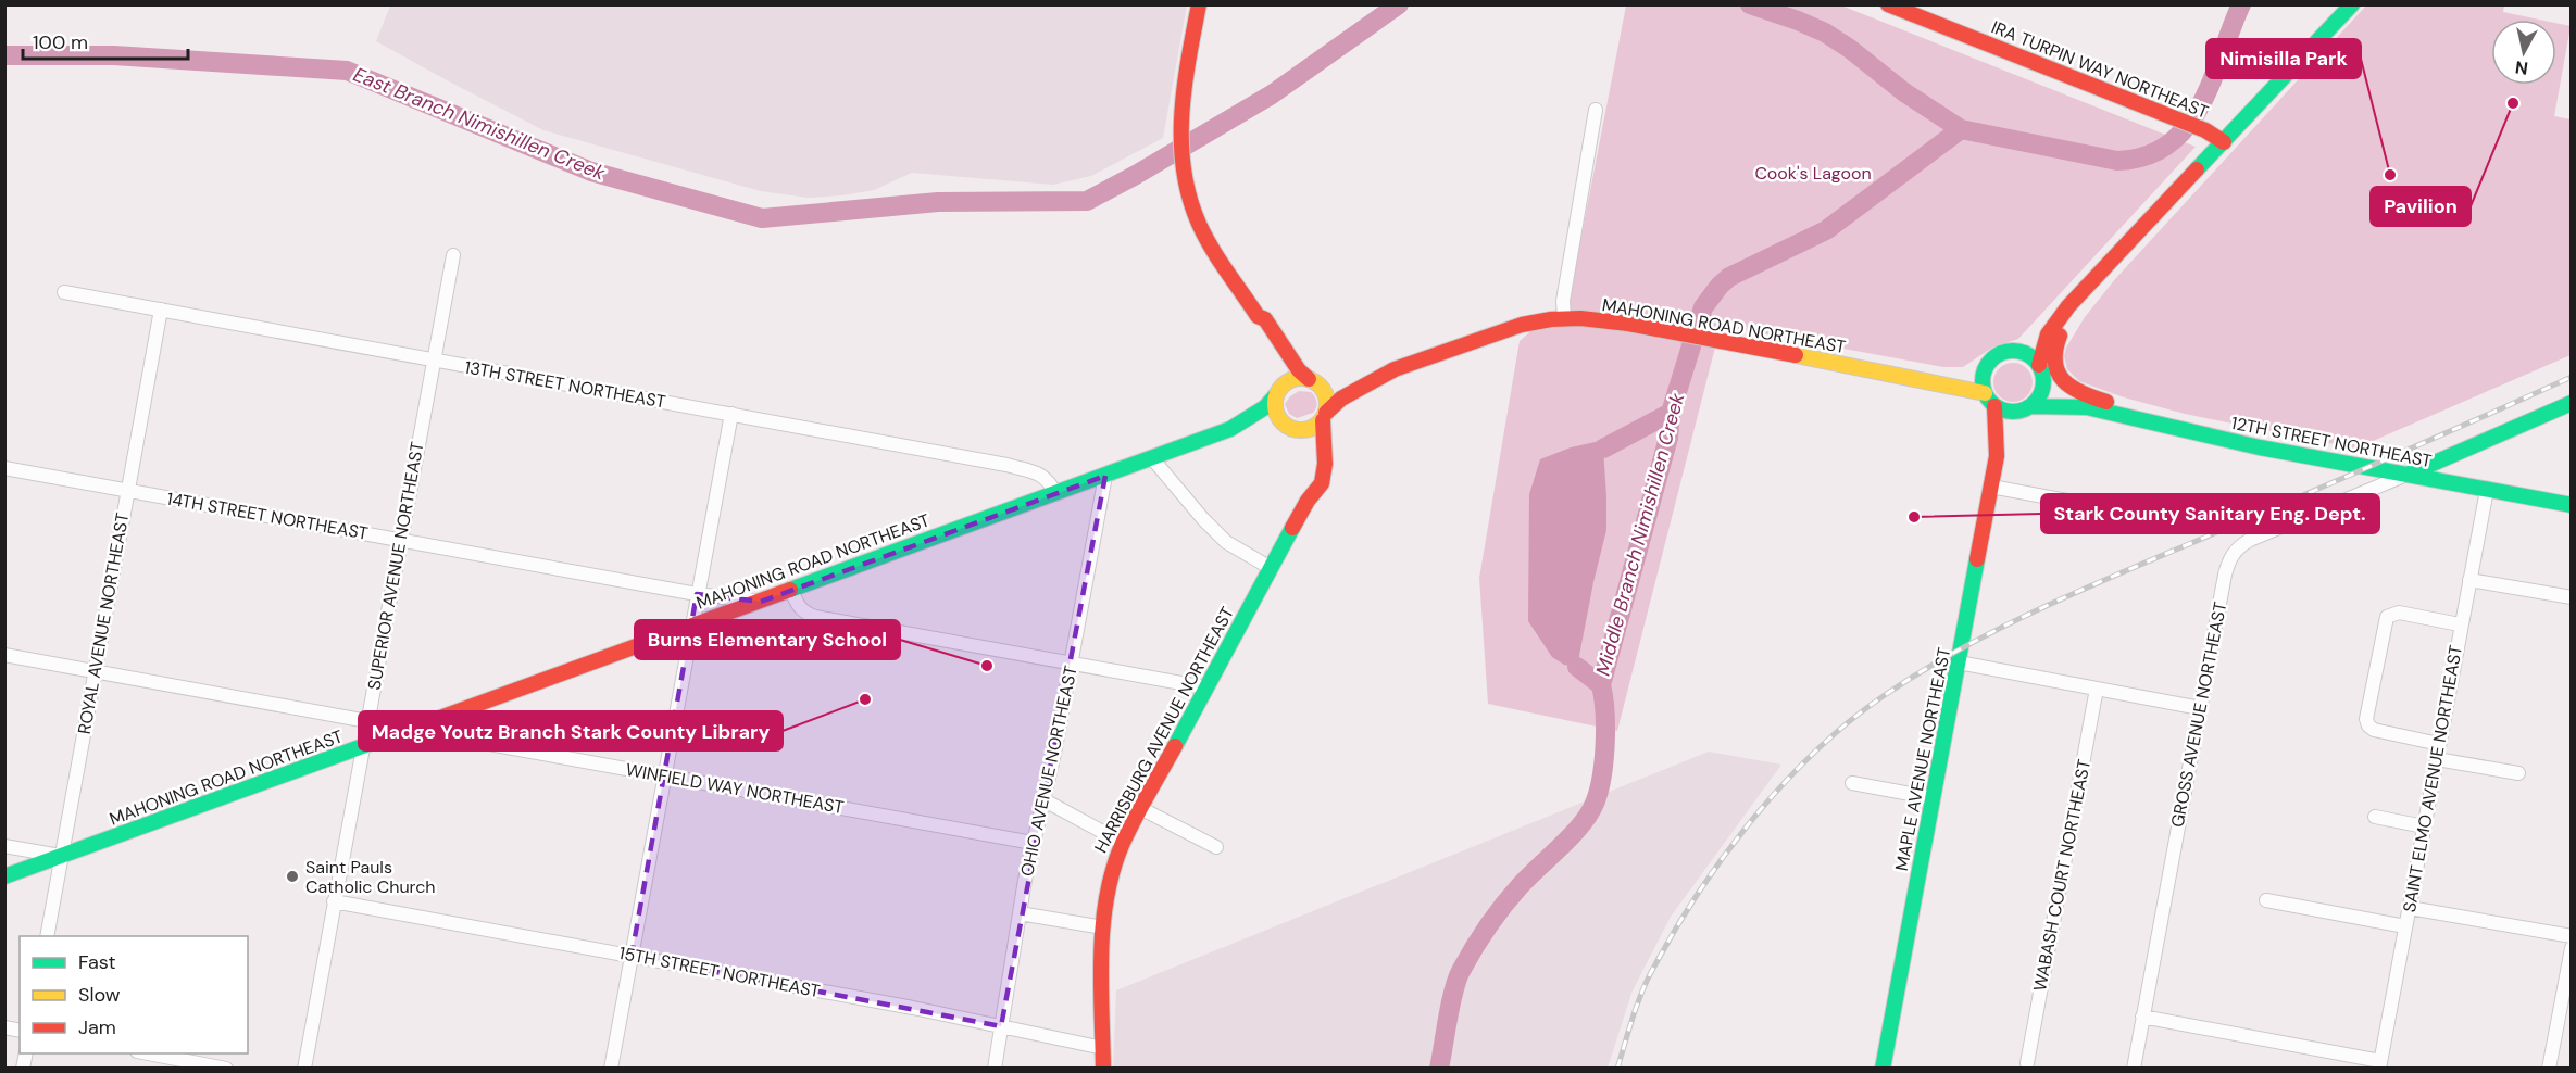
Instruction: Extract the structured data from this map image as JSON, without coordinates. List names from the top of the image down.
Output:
{
  "streets": {
    "main road": [
      "IRA TURPIN WAY NORTHEAST",
      "MAHONING ROAD NORTHEAST",
      "12TH STREET NORTHEAST",
      "HARRISBURG AVENUE NORTHEAST",
      "MAPLE AVENUE NORTHEAST"
    ],
    "street": [
      "13TH STREET NORTHEAST",
      "14TH STREET NORTHEAST",
      "SUPERIOR AVENUE NORTHEAST",
      "ROYAL AVENUE NORTHEAST",
      "GROSS AVENUE NORTHEAST",
      "OHIO AVENUE NORTHEAST",
      "SAINT ELMO AVENUE NORTHEAST",
      "WINFIELD WAY NORTHEAST",
      "WABASH COURT NORTHEAST",
      "15TH STREET NORTHEAST"
    ]
  },
  "crossings": [
    ["MAHONING ROAD NORTHEAST", "13TH STREET NORTHEAST"],
    ["MAHONING ROAD NORTHEAST", "12TH STREET NORTHEAST"],
    ["MAHONING ROAD NORTHEAST", "14TH STREET NORTHEAST"],
    ["MAHONING ROAD NORTHEAST", "SUPERIOR AVENUE NORTHEAST"],
    ["MAHONING ROAD NORTHEAST", "ROYAL AVENUE NORTHEAST"],
    ["MAHONING ROAD NORTHEAST", "HARRISBURG AVENUE NORTHEAST"],
    ["MAHONING ROAD NORTHEAST", "MAPLE AVENUE NORTHEAST"],
    ["MAHONING ROAD NORTHEAST", "OHIO AVENUE NORTHEAST"],
    ["MAHONING ROAD NORTHEAST", "WINFIELD WAY NORTHEAST"],
    ["13TH STREET NORTHEAST", "SUPERIOR AVENUE NORTHEAST"],
    ["13TH STREET NORTHEAST", "ROYAL AVENUE NORTHEAST"],
    ["12TH STREET NORTHEAST", "GROSS AVENUE NORTHEAST"],
    ["12TH STREET NORTHEAST", "MAPLE AVENUE NORTHEAST"],
    ["12TH STREET NORTHEAST", "SAINT ELMO AVENUE NORTHEAST"],
    ["14TH STREET NORTHEAST", "SUPERIOR AVENUE NORTHEAST"],
    ["14TH STREET NORTHEAST", "ROYAL AVENUE NORTHEAST"],
    ["SUPERIOR AVENUE NORTHEAST", "15TH STREET NORTHEAST"],
    ["HARRISBURG AVENUE NORTHEAST", "15TH STREET NORTHEAST"],
    ["OHIO AVENUE NORTHEAST", "WINFIELD WAY NORTHEAST"],
    ["OHIO AVENUE NORTHEAST", "15TH STREET NORTHEAST"]
  ],
  "water": ["East Branch Nimishillen Creek", "Middle Branch Nimishillen Creek"],
  "parks": ["Cook's Lagoon"],
  "places": [
    "Pavilion",
    "Nimisilla Park",
    "Stark County Sanitary Eng. Dept.",
    "Burns Elementary School",
    "Madge Youtz Branch Stark County Library",
    "Saint Pauls Catholic Church"
  ],
  "legend": ["Fast", "Slow", "Jam"],
  "scale_bar": "100 m",
  "north": "bottom"
}
